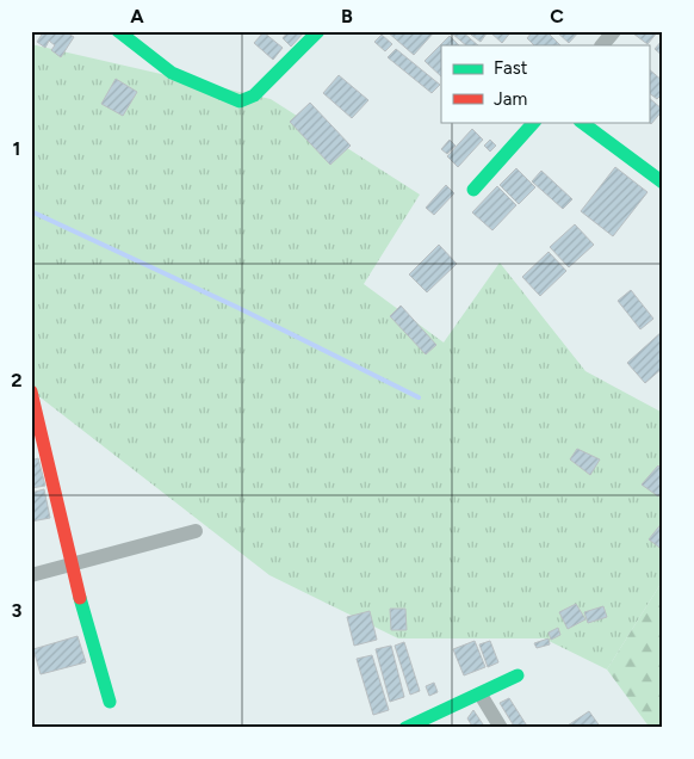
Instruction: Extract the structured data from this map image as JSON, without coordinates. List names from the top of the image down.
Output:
{
  "legend": ["Fast", "Jam"],
  "grid": {
    "columns": ["A", "B", "C"],
    "rows": ["1", "2", "3"]
  }
}
